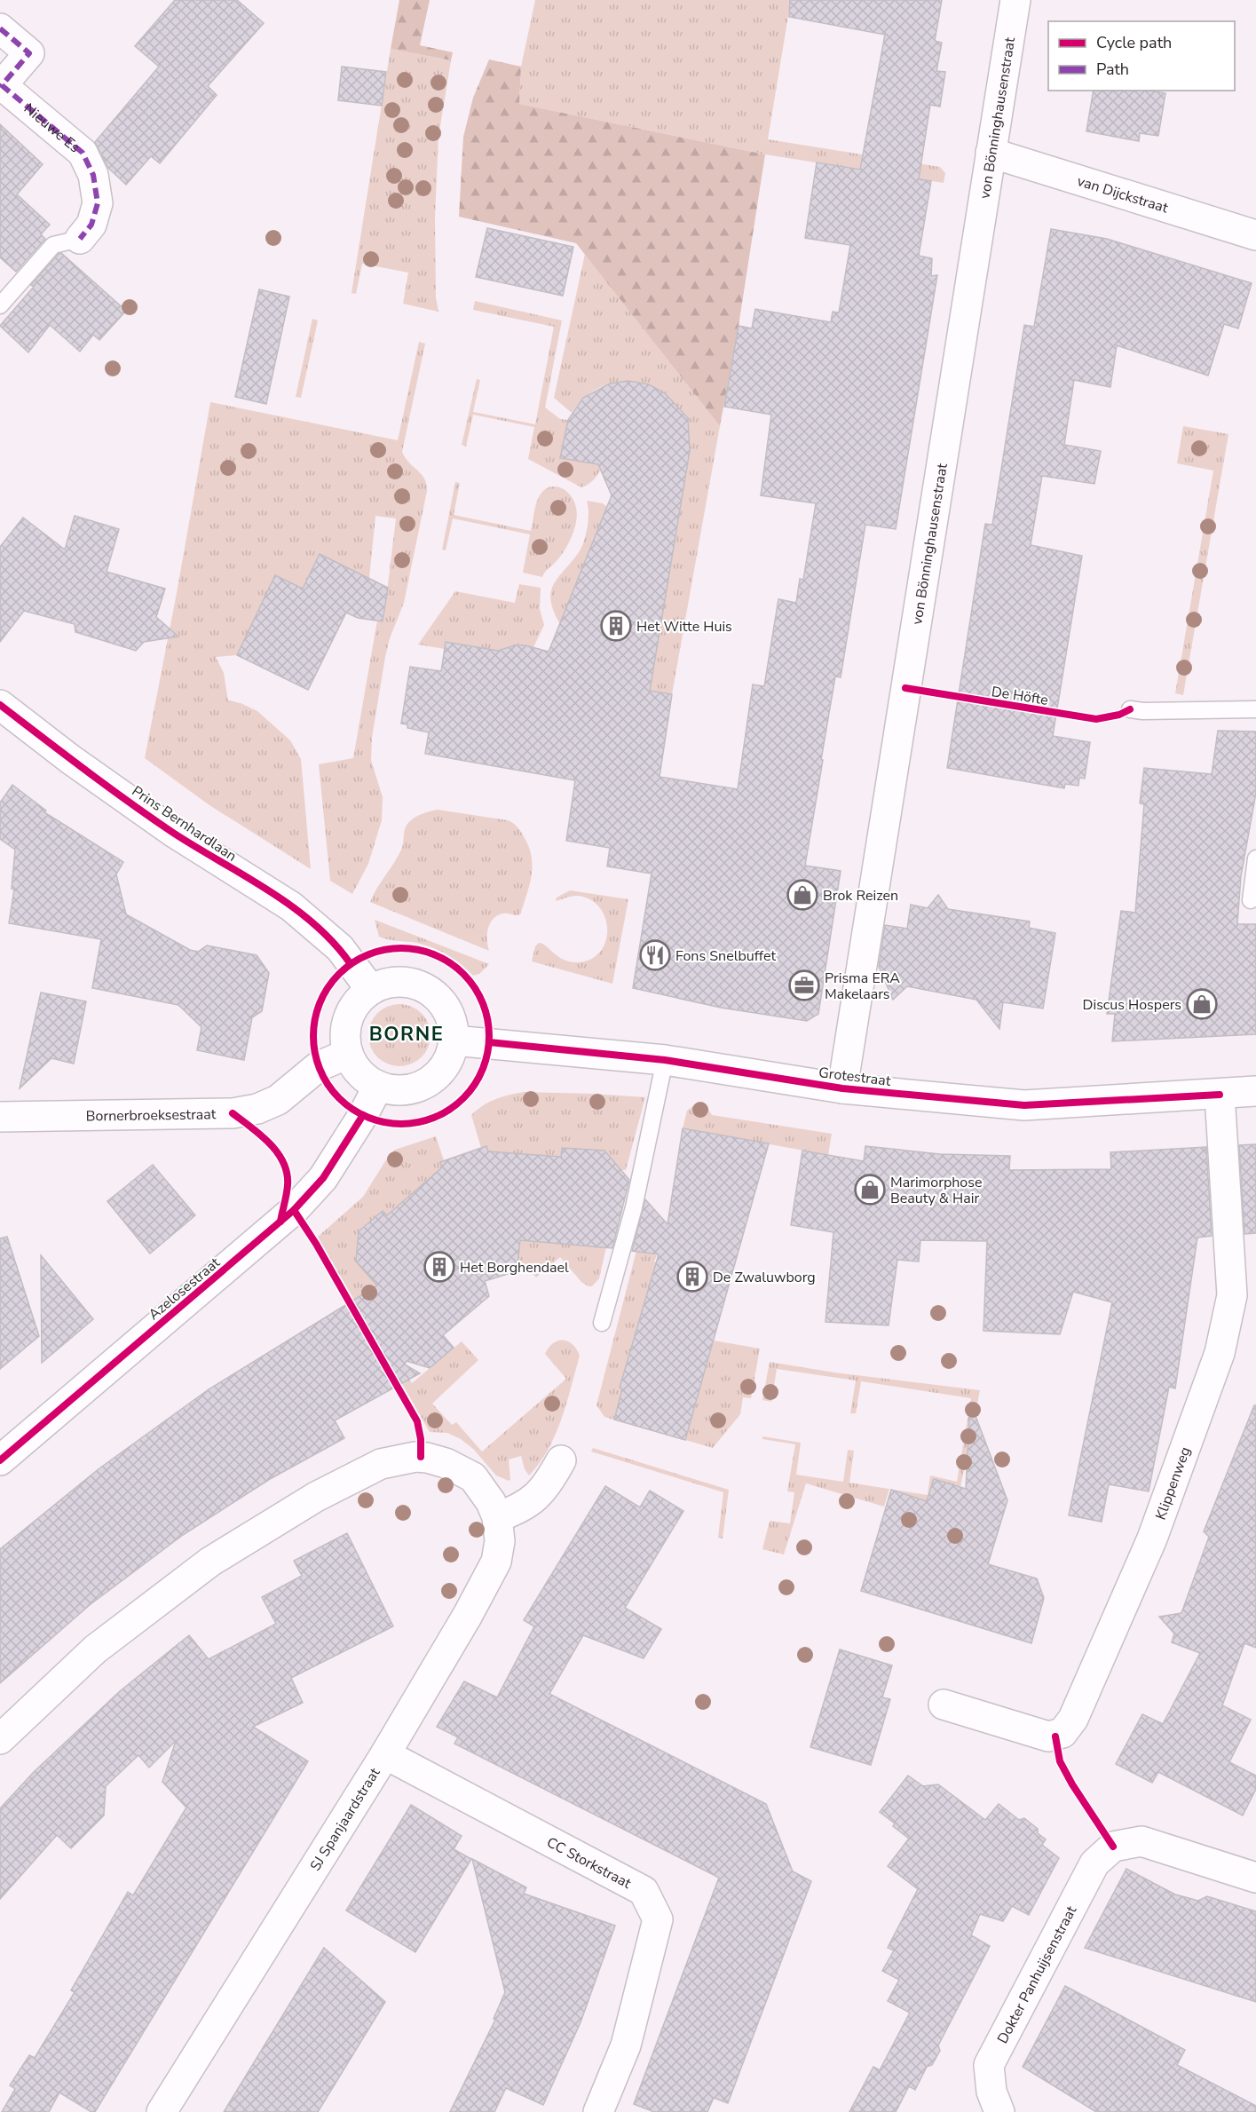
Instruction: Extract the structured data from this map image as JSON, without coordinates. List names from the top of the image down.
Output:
{
  "streets": {
    "street": [
      "von Bönninghausenstraat",
      "Nieuwe Es",
      "van Dijckstraat",
      "Prins Bernhardlaan",
      "Grotestraat",
      "Bornerbroeksestraat",
      "Azelosestraat",
      "Klippenweg",
      "SJ Spanjaardstraat",
      "CC Storkstraat",
      "Dokter Panhuijsenstraat"
    ],
    "cycle path": ["De Höfte"]
  },
  "crossings": [
    ["von Bönninghausenstraat", "van Dijckstraat"],
    ["von Bönninghausenstraat", "Grotestraat"],
    ["Prins Bernhardlaan", "Grotestraat"],
    ["Prins Bernhardlaan", "Bornerbroeksestraat"],
    ["Prins Bernhardlaan", "Azelosestraat"],
    ["Grotestraat", "Bornerbroeksestraat"],
    ["Grotestraat", "Azelosestraat"],
    ["Grotestraat", "Klippenweg"],
    ["Bornerbroeksestraat", "Azelosestraat"],
    ["SJ Spanjaardstraat", "CC Storkstraat"]
  ],
  "districts": ["BORNE"],
  "places": {
    "building": ["Het Witte Huis", "Het Borghendael", "De Zwaluwborg"],
    "shop": ["Brok Reizen", "Discus Hospers", "Marimorphose Beauty & Hair"],
    "restaurant": ["Fons Snelbuffet"],
    "office": ["Prisma ERA Makelaars"]
  },
  "legend": ["Cycle path", "Path"]
}
